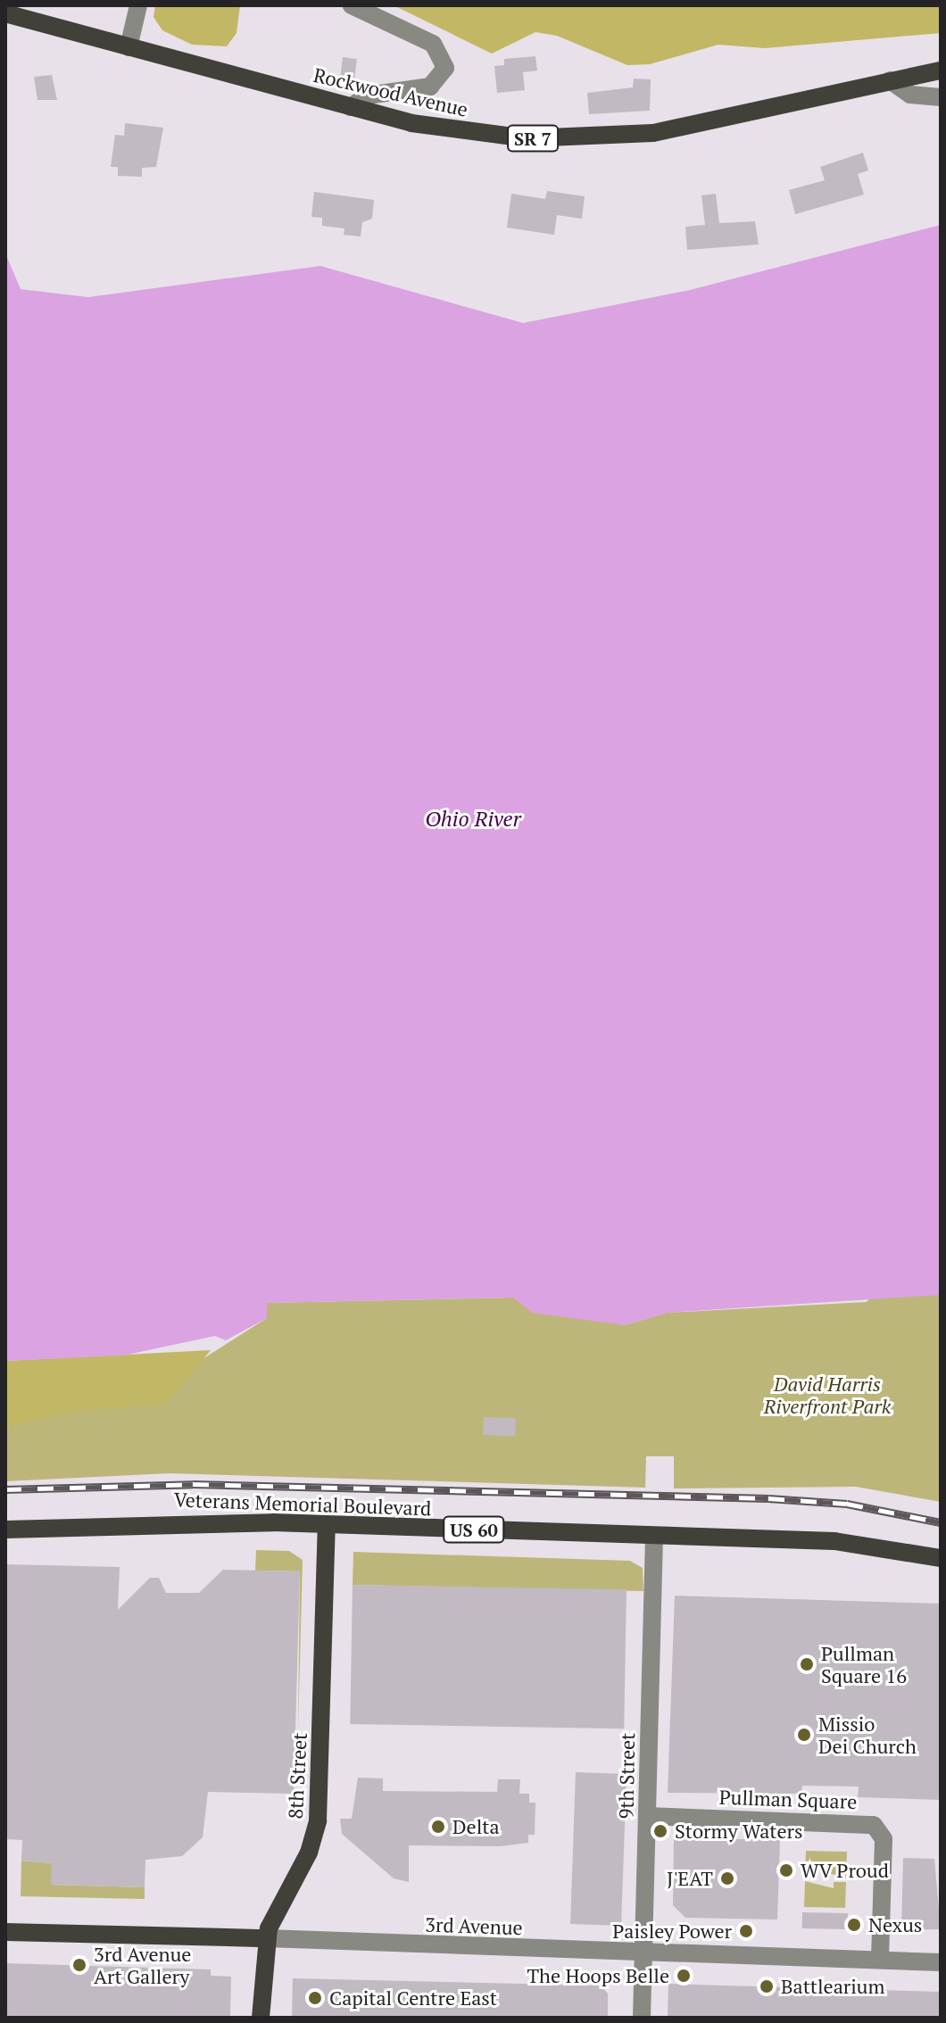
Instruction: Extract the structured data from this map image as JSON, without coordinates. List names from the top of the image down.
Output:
{
  "streets": {
    "main road": [
      "Rockwood Avenue",
      "SR 7",
      "Veterans Memorial Boulevard",
      "US 60",
      "8th Street",
      "3rd Avenue"
    ],
    "street": ["9th Street", "Pullman Square"]
  },
  "crossings": [
    ["Veterans Memorial Boulevard", "8th Street"],
    ["Veterans Memorial Boulevard", "9th Street"],
    ["8th Street", "3rd Avenue"],
    ["9th Street", "Pullman Square"],
    ["9th Street", "3rd Avenue"],
    ["Pullman Square", "3rd Avenue"]
  ],
  "water": ["Ohio River"],
  "parks": ["David Harris Riverfront Park"],
  "places": [
    "Pullman Square 16",
    "Missio Dei Church",
    "Delta",
    "Stormy Waters",
    "WV Proud",
    "J'EAT",
    "Nexus",
    "Paisley Power",
    "3rd Avenue Art Gallery",
    "The Hoops Belle",
    "Battlearium",
    "Capital Centre East"
  ]
}
